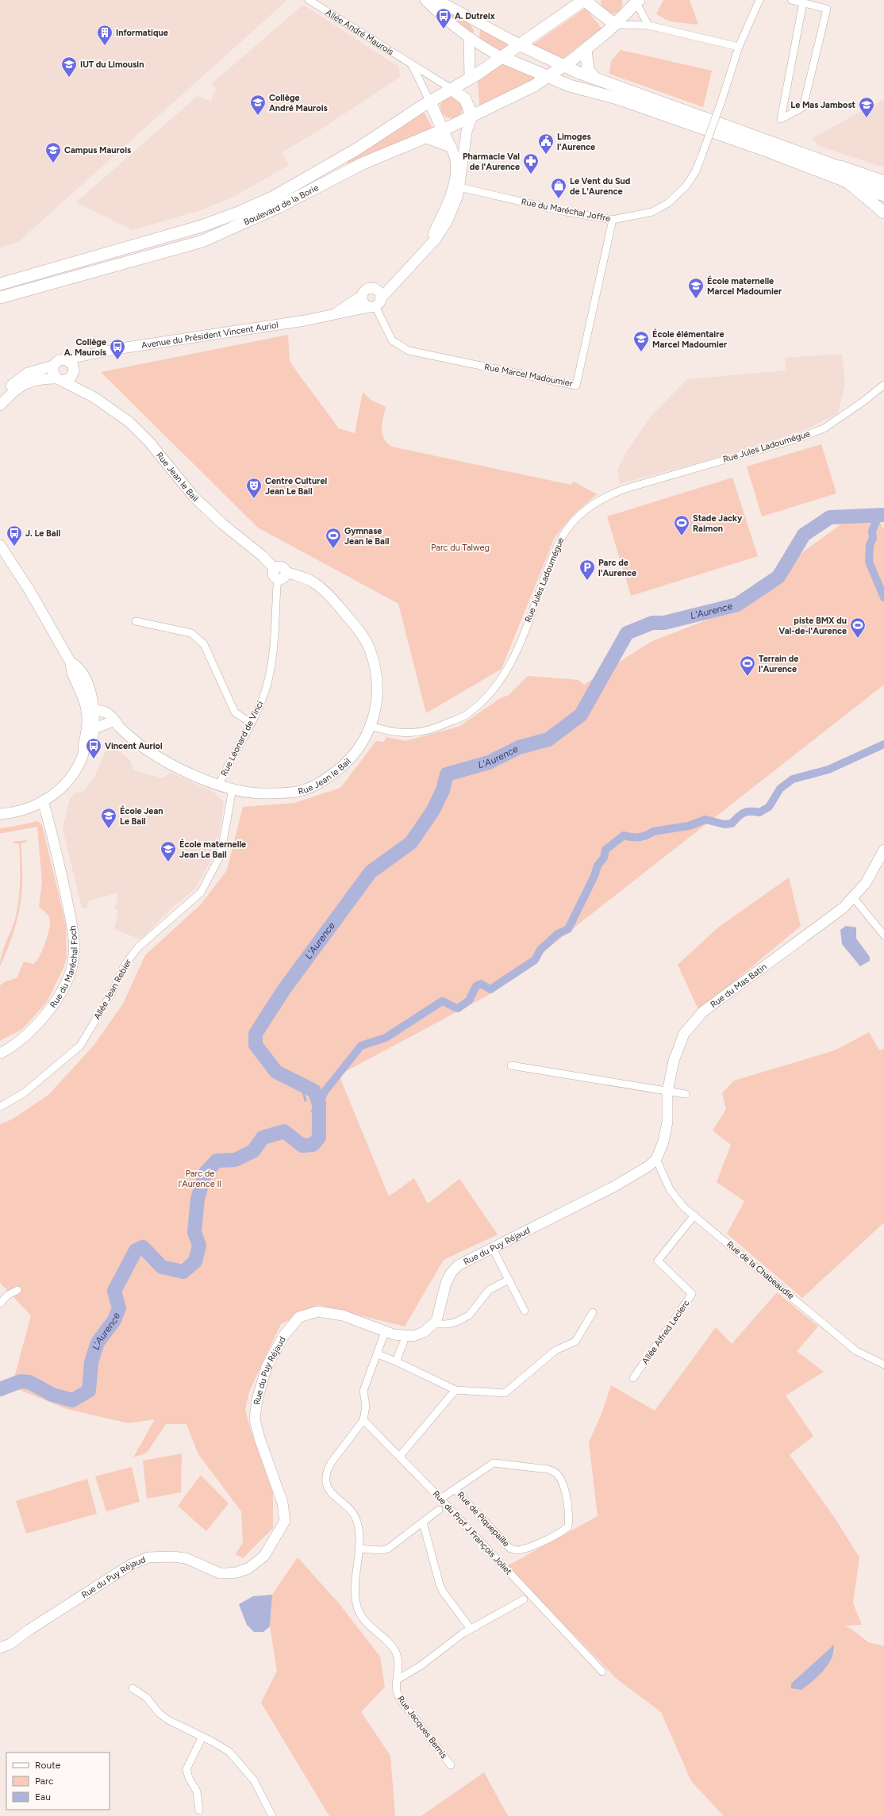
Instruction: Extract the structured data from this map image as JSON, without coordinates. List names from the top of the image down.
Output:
{
  "streets": {
    "main road": ["Allée André Maurois", "Boulevard de la Borie"],
    "street": [
      "Rue du Maréchal Joffre",
      "Avenue du Président Vincent Auriol",
      "Rue Marcel Madoumier",
      "Rue Jules Ladoumégue",
      "Rue Jean le Bail",
      "Rue Léonard de Vinci",
      "Rue du Maréchal Foch",
      "Rue du Mas Batin",
      "Allée Jean Rebier",
      "Rue du Puy Réjaud",
      "Rue de la Chabeaudie",
      "Allée Alfred Leclerc",
      "Rue de Piquepaille",
      "Rue du Prof J François Joliet",
      "Rue Jacques Bernis"
    ]
  },
  "crossings": [
    ["Allée André Maurois", "Boulevard de la Borie"],
    ["Rue du Maréchal Joffre", "Rue Marcel Madoumier"],
    ["Avenue du Président Vincent Auriol", "Rue Marcel Madoumier"],
    ["Avenue du Président Vincent Auriol", "Rue Jean le Bail"],
    ["Rue Jules Ladoumégue", "Rue Jean le Bail"],
    ["Rue Jean le Bail", "Rue Léonard de Vinci"],
    ["Rue Jean le Bail", "Allée Jean Rebier"],
    ["Rue du Mas Batin", "Rue du Puy Réjaud"],
    ["Rue du Mas Batin", "Rue de la Chabeaudie"],
    ["Rue du Puy Réjaud", "Rue de la Chabeaudie"],
    ["Rue du Puy Réjaud", "Rue Jacques Bernis"],
    ["Rue de la Chabeaudie", "Allée Alfred Leclerc"],
    ["Rue de Piquepaille", "Rue du Prof J François Joliet"],
    ["Rue du Prof J François Joliet", "Rue Jacques Bernis"]
  ],
  "water": ["L'Aurence"],
  "parks": ["Parc du Talweg", "Parc de l'Aurence II"],
  "places": {
    "bus stop": [
      "A. Dutreix",
      "Collège A. Maurois",
      "J. Le Bail",
      "Vincent Auriol"
    ],
    "building": ["Informatique"],
    "school or university": [
      "IUT du Limousin",
      "Collège André Maurois",
      "Le Mas Jambost",
      "Campus Maurois",
      "École maternelle Marcel Madoumier",
      "École élémentaire Marcel Madoumier",
      "École Jean Le Bail",
      "École maternelle Jean Le Bail"
    ],
    "public building": ["Limoges l'Aurence"],
    "pharmacy": ["Pharmacie Val de l'Aurence"],
    "shop": ["Le Vent du Sud de L'Aurence"],
    "theatre": ["Centre Culturel Jean Le Bail"],
    "sports": [
      "Stade Jacky Raimon",
      "Gymnase Jean le Bail",
      "piste BMX du Val-de-l'Aurence",
      "Terrain de l'Aurence"
    ],
    "parking": ["Parc de l'Aurence"]
  },
  "legend": ["Route", "Parc", "Eau"]
}
